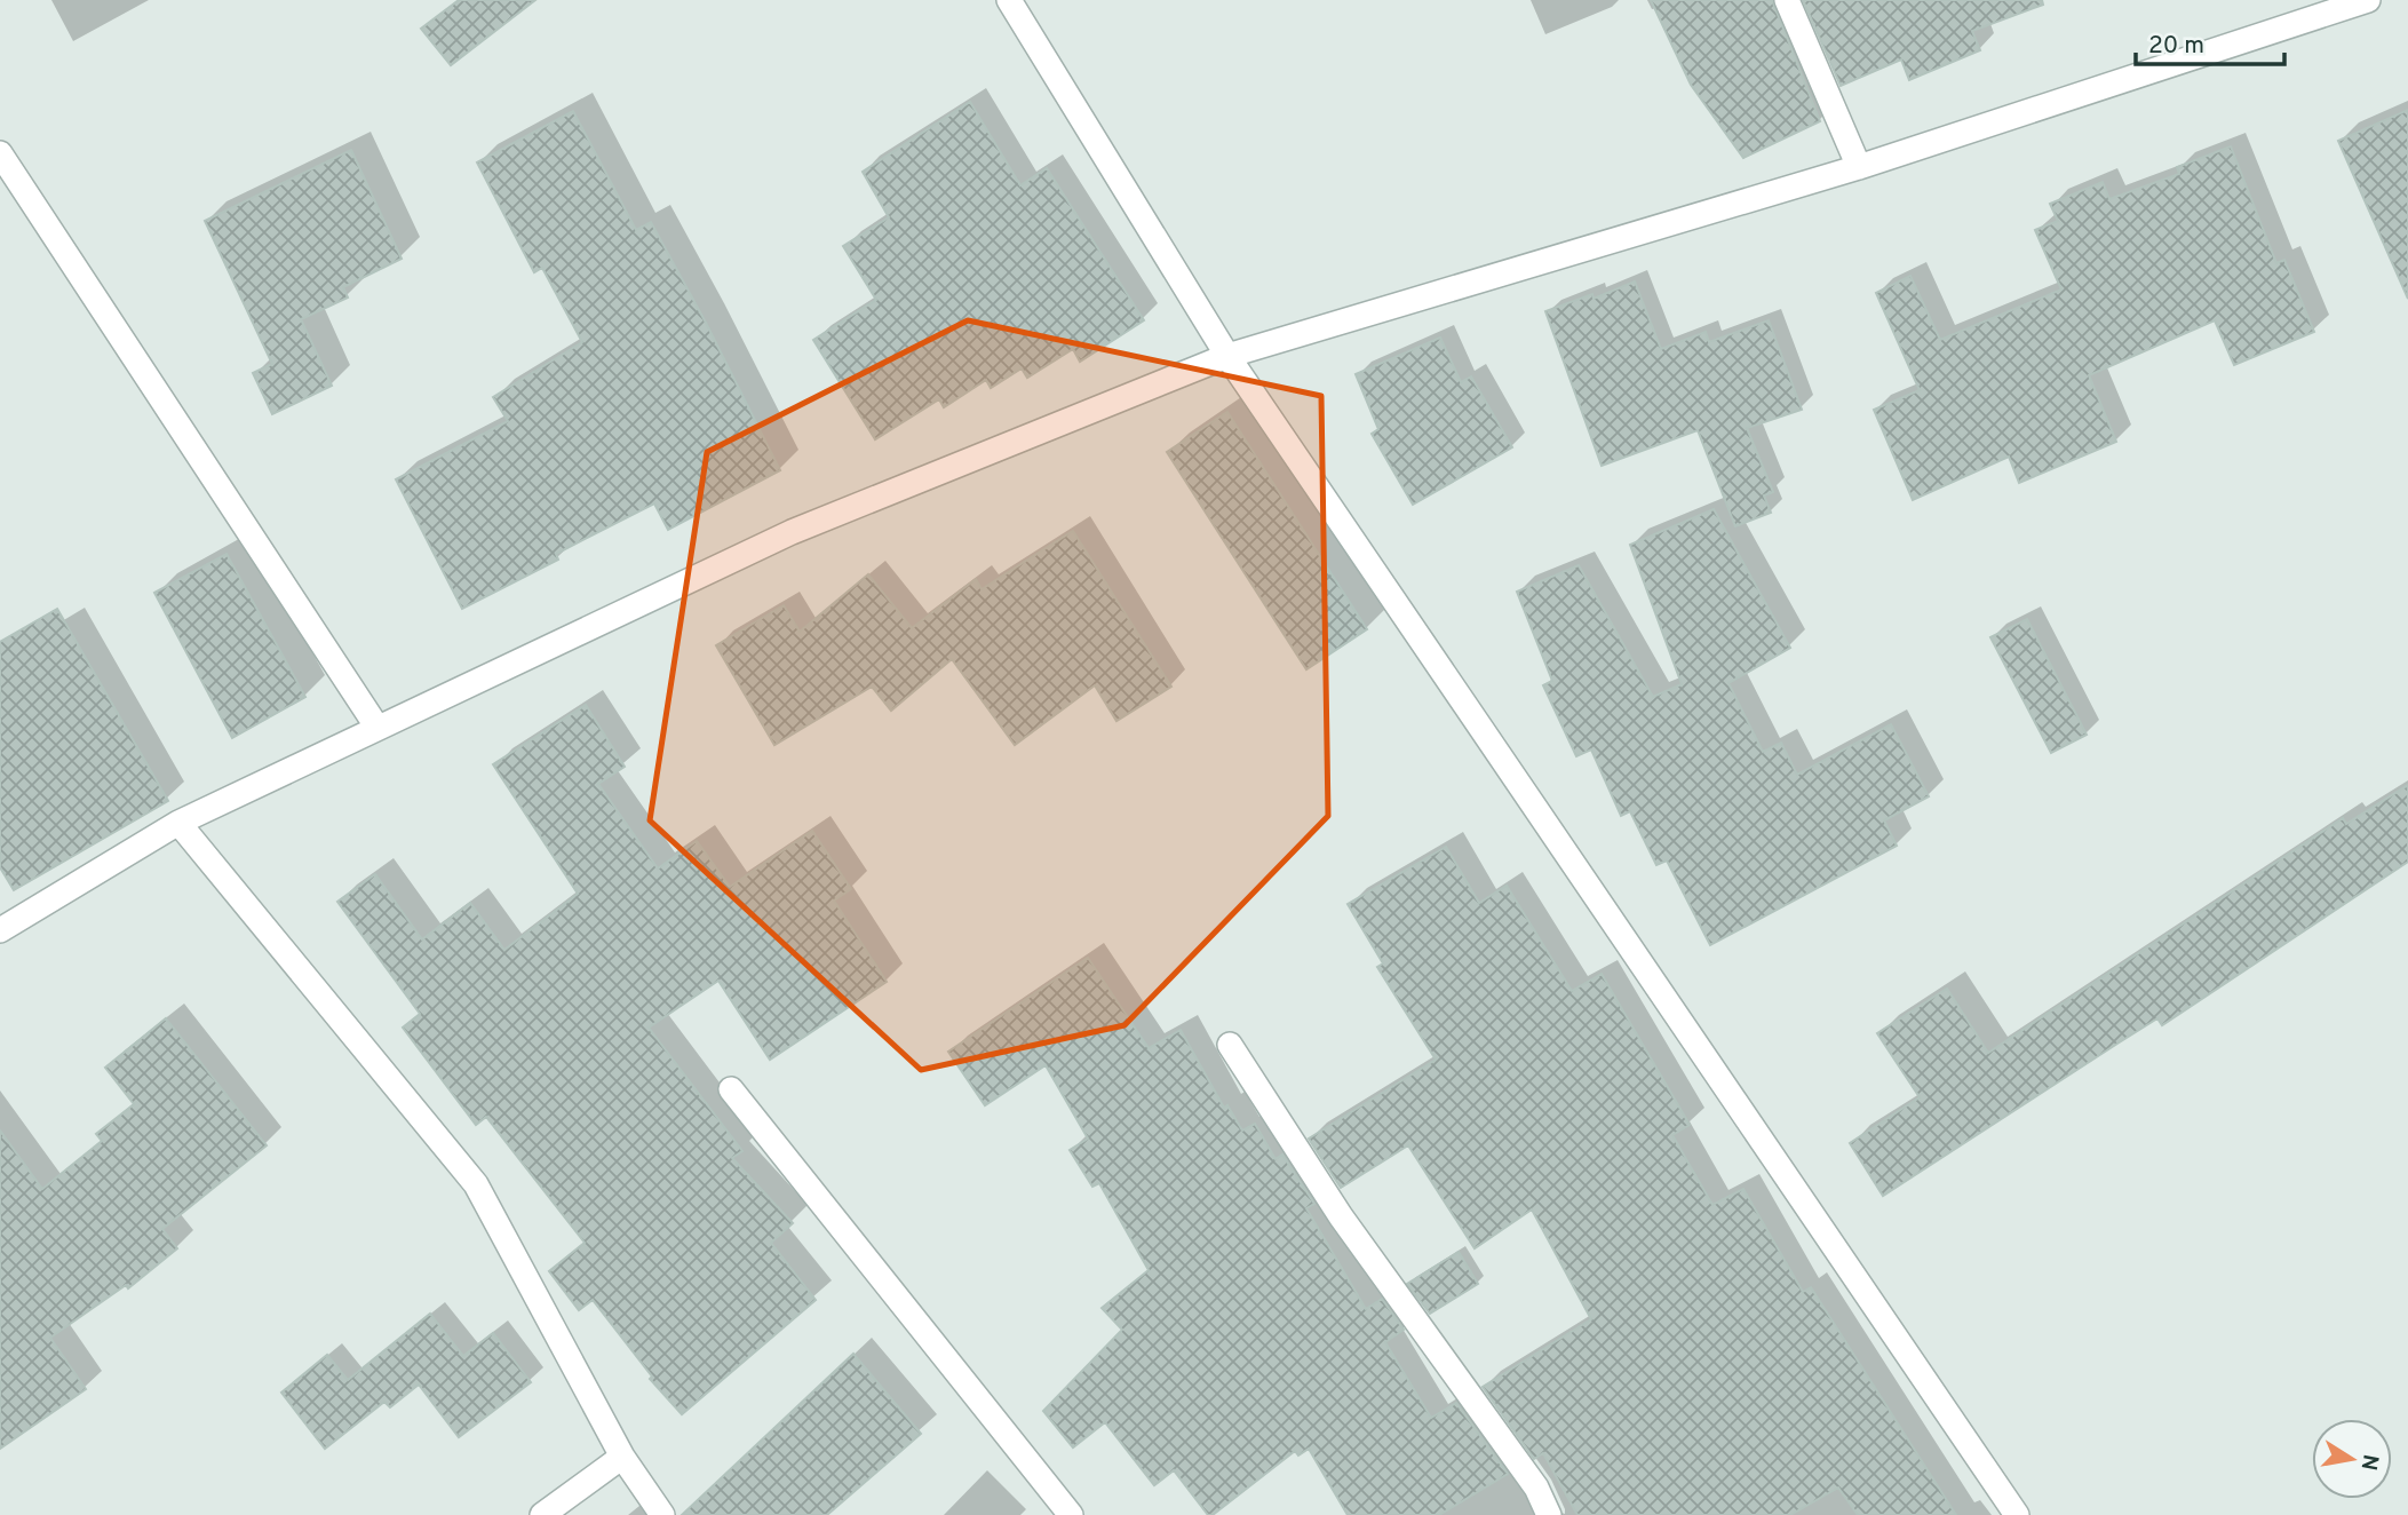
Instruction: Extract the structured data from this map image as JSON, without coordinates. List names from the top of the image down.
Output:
{
  "scale_bar": "20 m",
  "north": "right"
}
